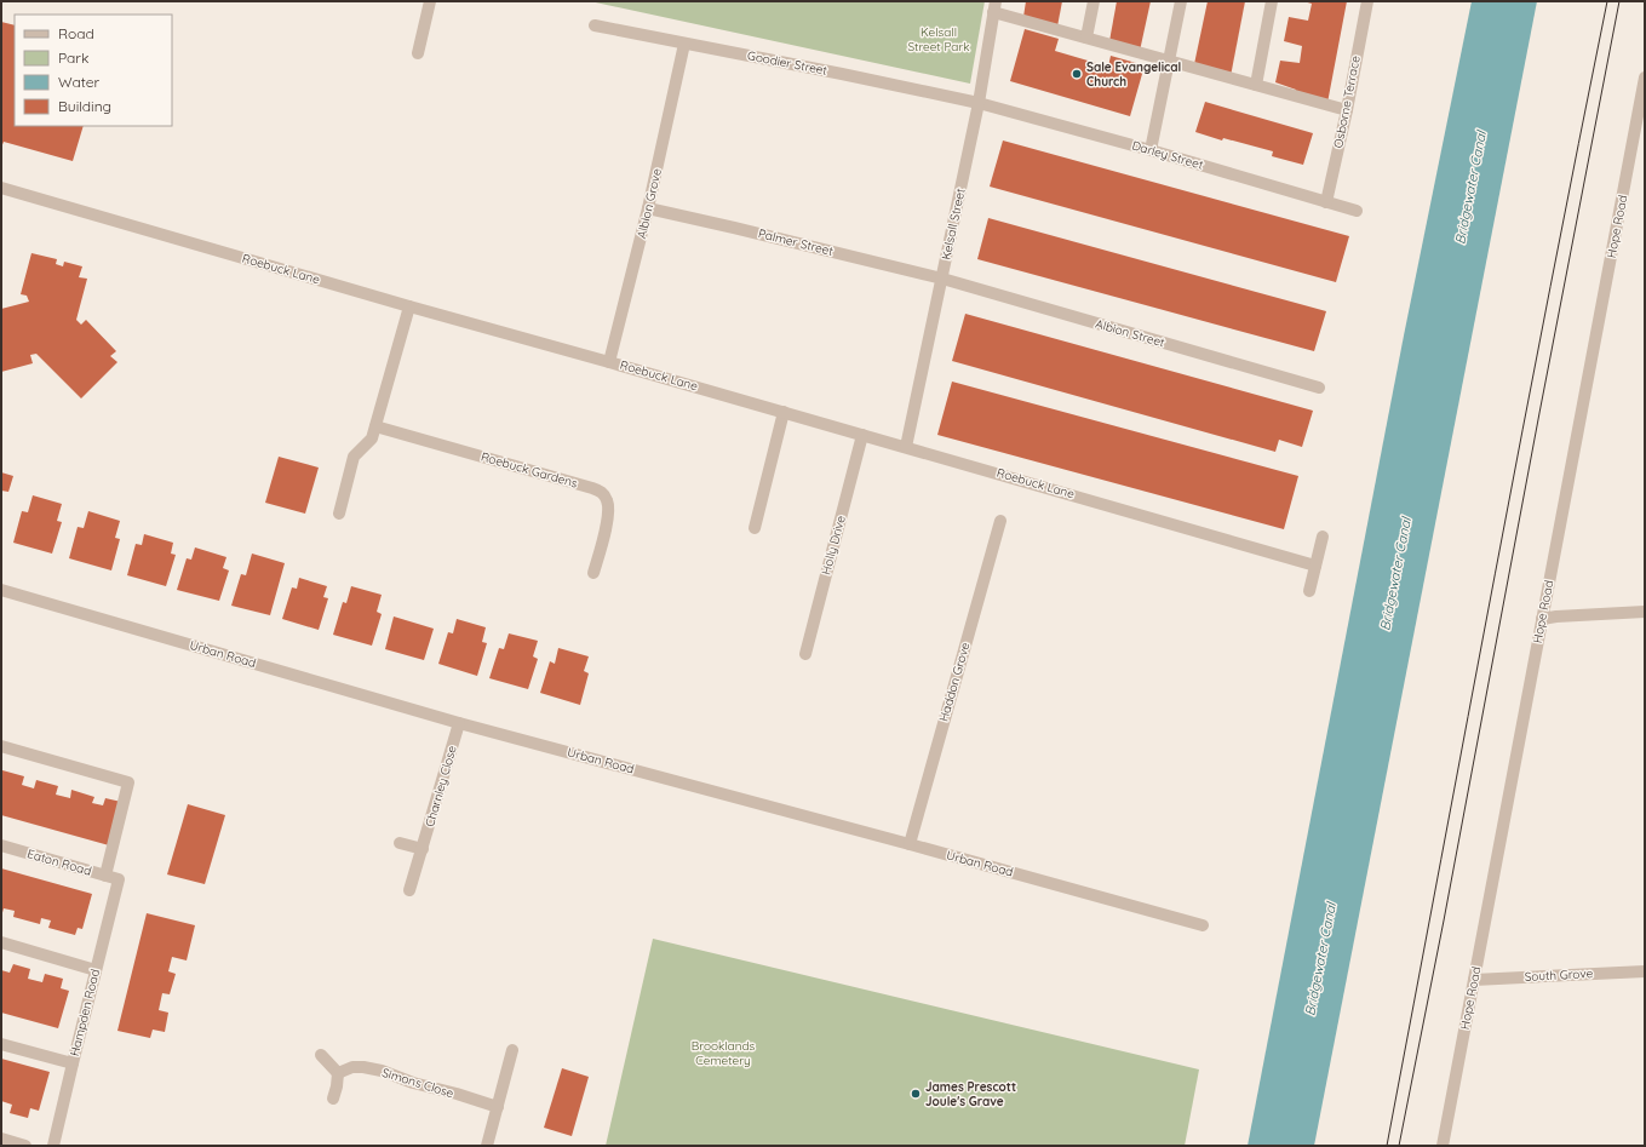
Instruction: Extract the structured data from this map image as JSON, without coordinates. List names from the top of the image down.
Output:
{
  "streets": {
    "street": [
      "Goodier Street",
      "Osborne Terrace",
      "Darley Street",
      "Albion Grove",
      "Kelsall Street",
      "Hope Road",
      "Palmer Street",
      "Roebuck Lane",
      "Albion Street",
      "Roebuck Gardens",
      "Holly Drive",
      "Urban Road",
      "Haddon Grove",
      "Charnley Close",
      "Eaton Road",
      "South Grove",
      "Hampden Road",
      "Simons Close"
    ]
  },
  "crossings": [
    ["Goodier Street", "Darley Street"],
    ["Goodier Street", "Albion Grove"],
    ["Goodier Street", "Kelsall Street"],
    ["Osborne Terrace", "Darley Street"],
    ["Darley Street", "Kelsall Street"],
    ["Albion Grove", "Palmer Street"],
    ["Albion Grove", "Roebuck Lane"],
    ["Kelsall Street", "Palmer Street"],
    ["Kelsall Street", "Roebuck Lane"],
    ["Kelsall Street", "Albion Street"],
    ["Hope Road", "South Grove"],
    ["Palmer Street", "Albion Street"],
    ["Roebuck Lane", "Holly Drive"],
    ["Urban Road", "Haddon Grove"],
    ["Urban Road", "Charnley Close"],
    ["Eaton Road", "Hampden Road"]
  ],
  "water": ["Bridgewater Canal"],
  "parks": ["Kelsall Street Park", "Brooklands Cemetery"],
  "places": ["Sale Evangelical Church", "James Prescott Joule's Grave"],
  "legend": [
    "Road",
    "Park",
    "Water",
    "Building"
  ]
}
